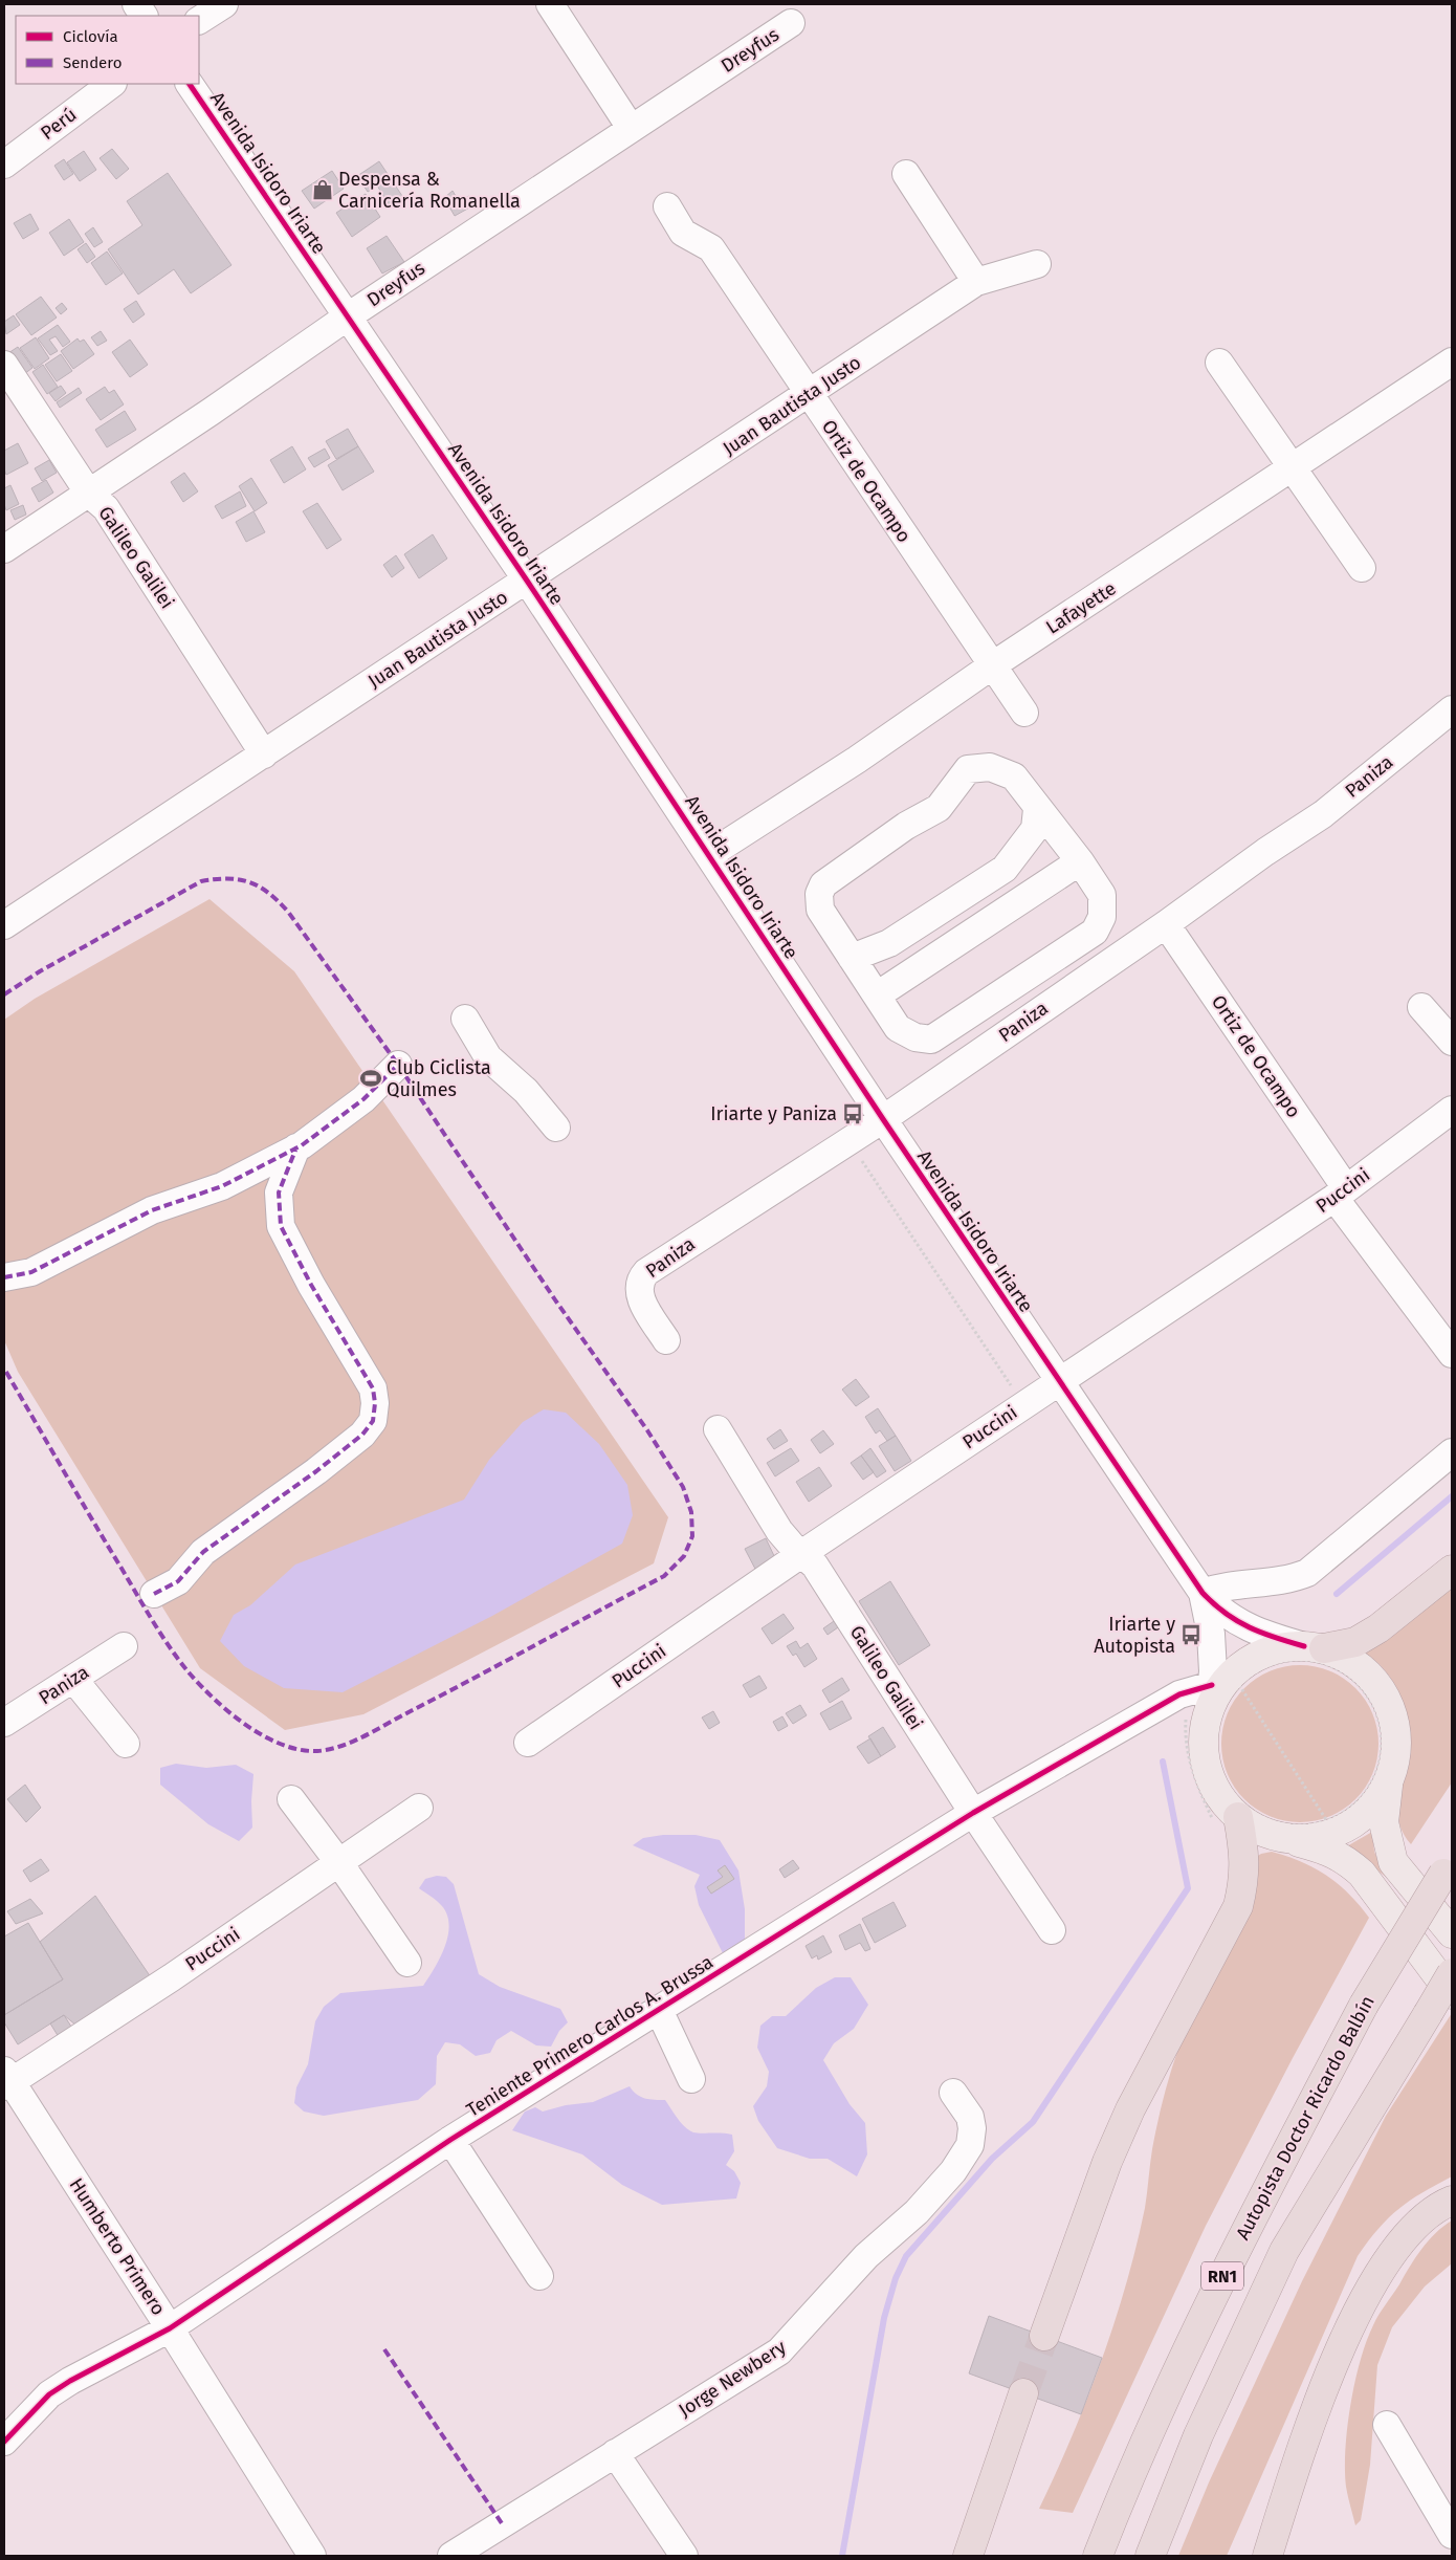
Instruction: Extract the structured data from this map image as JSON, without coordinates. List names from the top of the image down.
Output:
{
  "streets": {
    "highway": ["Autopista Doctor Ricardo Balbín", "RN1"],
    "street": [
      "Dreyfus",
      "Perú",
      "Avenida Isidoro Iriarte",
      "Juan Bautista Justo",
      "Ortiz de Ocampo",
      "Galileo Galilei",
      "Lafayette",
      "Paniza",
      "Puccini",
      "Teniente Primero Carlos A. Brussa",
      "Humberto Primero",
      "Jorge Newbery"
    ]
  },
  "crossings": [
    ["Dreyfus", "Avenida Isidoro Iriarte"],
    ["Dreyfus", "Galileo Galilei"],
    ["Avenida Isidoro Iriarte", "Juan Bautista Justo"],
    ["Avenida Isidoro Iriarte", "Lafayette"],
    ["Avenida Isidoro Iriarte", "Paniza"],
    ["Avenida Isidoro Iriarte", "Puccini"],
    ["Avenida Isidoro Iriarte", "Teniente Primero Carlos A. Brussa"],
    ["Juan Bautista Justo", "Ortiz de Ocampo"],
    ["Juan Bautista Justo", "Galileo Galilei"],
    ["Ortiz de Ocampo", "Lafayette"],
    ["Ortiz de Ocampo", "Paniza"],
    ["Ortiz de Ocampo", "Puccini"],
    ["Galileo Galilei", "Puccini"],
    ["Galileo Galilei", "Teniente Primero Carlos A. Brussa"],
    ["Puccini", "Humberto Primero"],
    ["Teniente Primero Carlos A. Brussa", "Humberto Primero"]
  ],
  "places": {
    "shop": ["Despensa & Carnicería Romanella"],
    "sports": ["Club Ciclista Quilmes"],
    "bus stop": ["Iriarte y Paniza", "Iriarte y Autopista"]
  },
  "legend": ["Ciclovía", "Sendero"]
}
